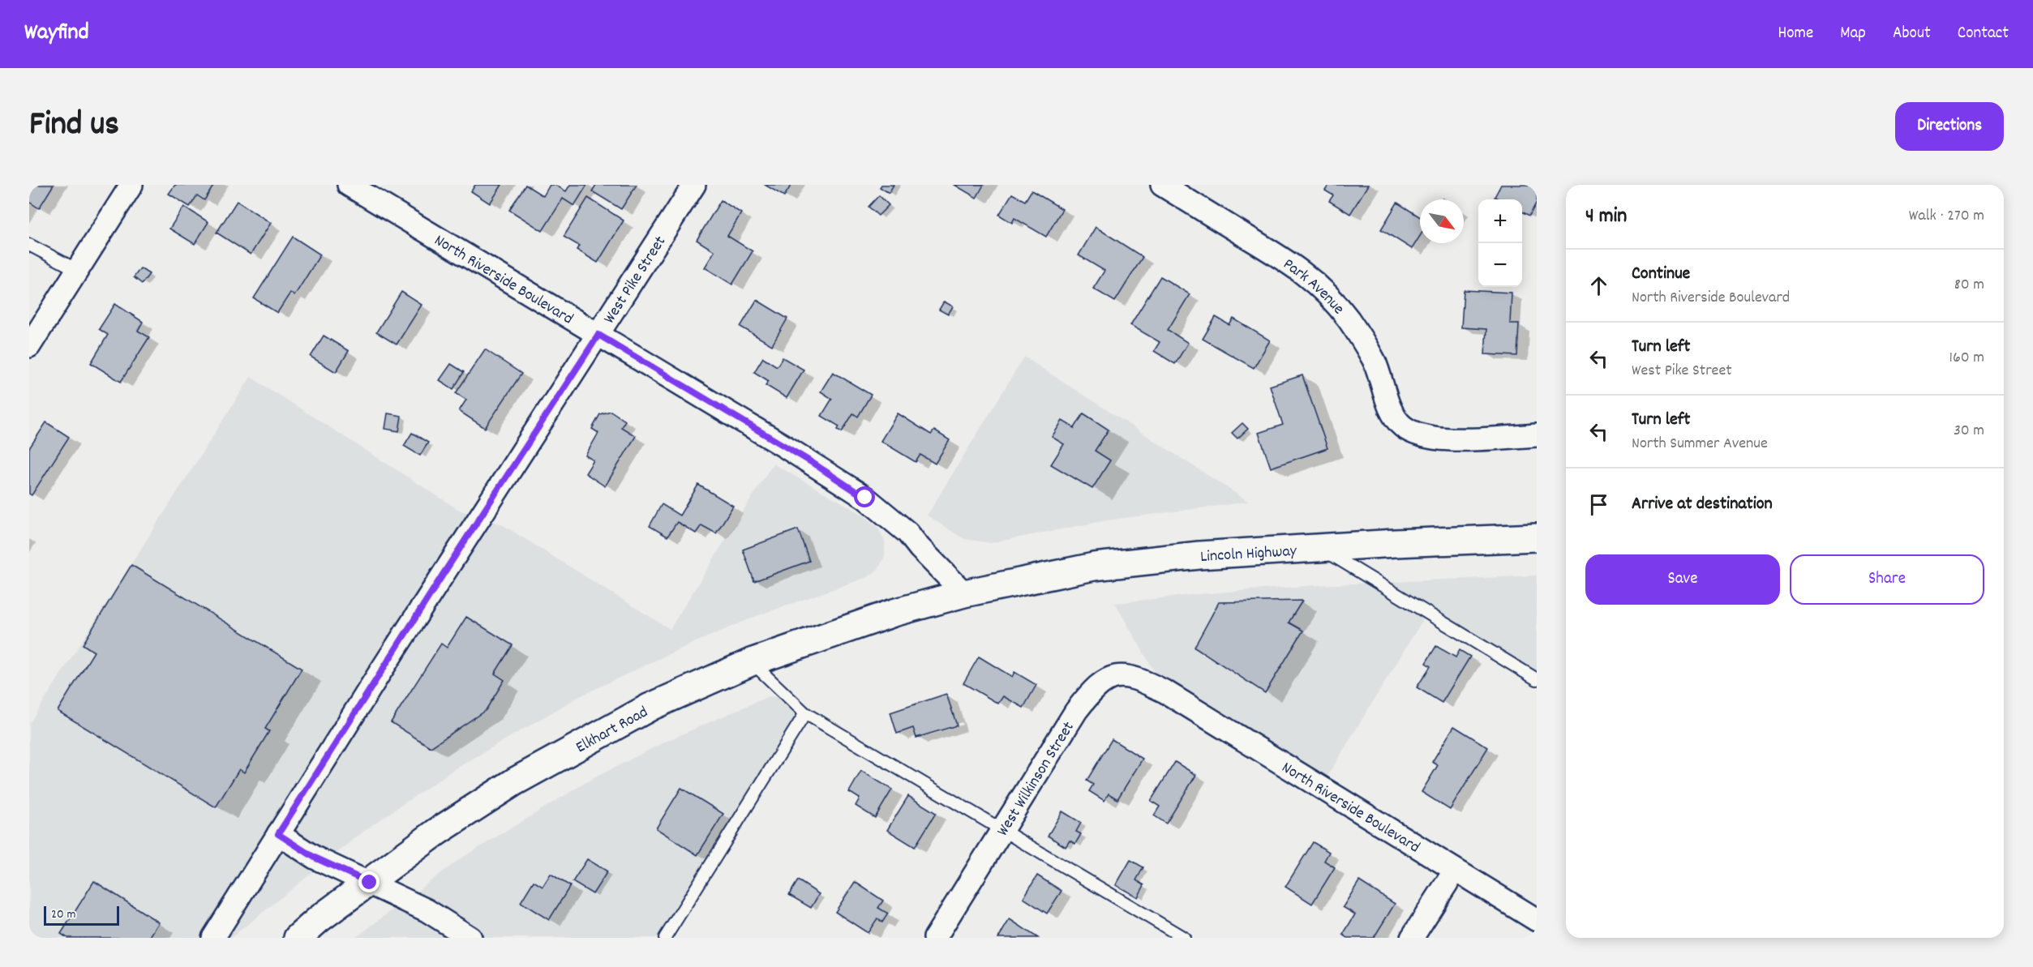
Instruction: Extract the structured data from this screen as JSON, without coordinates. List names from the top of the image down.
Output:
{
  "streets": {
    "highway": ["Lincoln Highway", "Elkhart Road"],
    "street": [
      "North Riverside Boulevard",
      "West Pike Street",
      "Park Avenue",
      "West Wilkinson Street"
    ]
  },
  "crossings": [
    ["North Riverside Boulevard", "West Pike Street"],
    ["North Riverside Boulevard", "Lincoln Highway"],
    ["North Riverside Boulevard", "Elkhart Road"],
    ["North Riverside Boulevard", "West Wilkinson Street"],
    ["Lincoln Highway", "Elkhart Road"]
  ],
  "scale_bar": "20 m",
  "north": "bottom right",
  "page": {
    "header": "Wayfind",
    "nav": [
      "Home",
      "Map",
      "About",
      "Contact"
    ],
    "title": "Find us",
    "buttons": [
      "Directions",
      ["Save", "Share"]
    ],
    "heading": ["4 min", "Walk · 270 m"],
    "map_buttons": ["+", "−"],
    "list": [
      ["Continue", "North Riverside Boulevard", "80 m"],
      ["Turn left", "West Pike Street", "160 m"],
      ["Turn left", "North Summer Avenue", "30 m"],
      "Arrive at destination"
    ],
    "scale": "20 m"
  }
}
